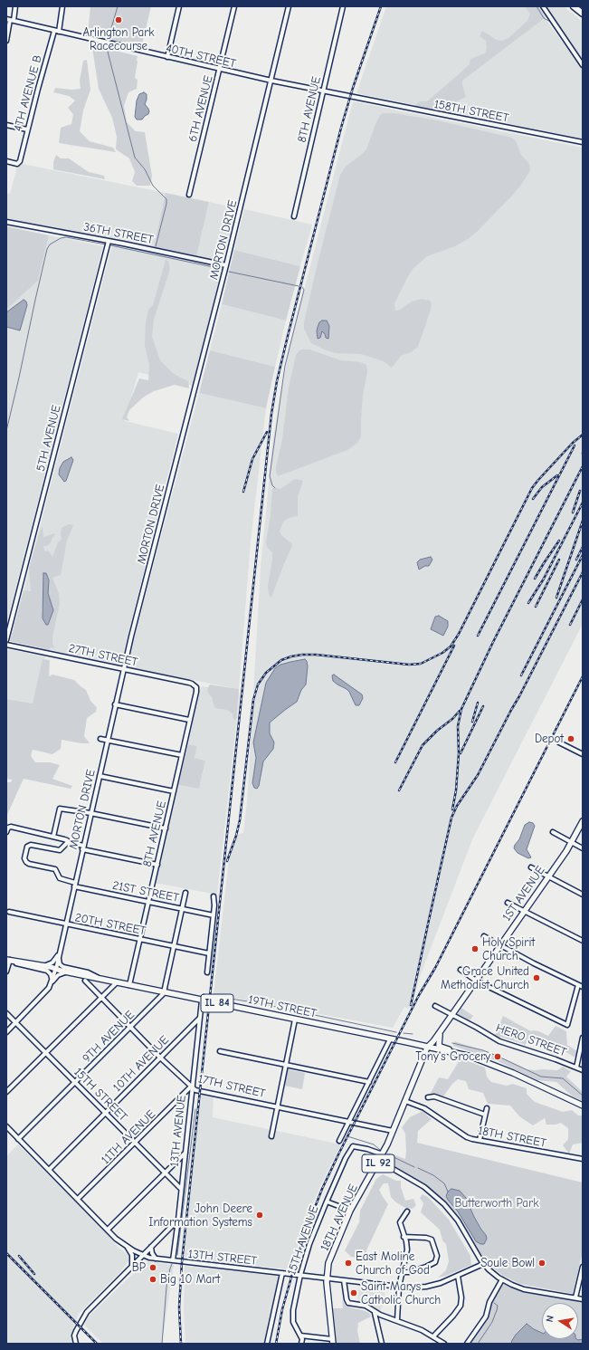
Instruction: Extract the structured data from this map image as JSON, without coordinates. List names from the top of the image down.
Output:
{
  "streets": {
    "main road": [
      "1ST AVENUE",
      "IL 84",
      "19TH STREET",
      "IL 92",
      "18TH AVENUE"
    ],
    "street": [
      "40TH STREET",
      "4TH AVENUE B",
      "6TH AVENUE",
      "8TH AVENUE",
      "158TH STREET",
      "36TH STREET",
      "MORTON DRIVE",
      "5TH AVENUE",
      "27TH STREET",
      "21ST STREET",
      "20TH STREET",
      "9TH AVENUE",
      "HERO STREET",
      "10TH AVENUE",
      "17TH STREET",
      "15TH STREET",
      "13TH AVENUE",
      "11TH AVENUE",
      "18TH STREET",
      "15TH AVENUE",
      "13TH STREET"
    ]
  },
  "crossings": [
    ["40TH STREET", "4TH AVENUE B"],
    ["40TH STREET", "6TH AVENUE"],
    ["40TH STREET", "8TH AVENUE"],
    ["40TH STREET", "158TH STREET"],
    ["40TH STREET", "MORTON DRIVE"],
    ["8TH AVENUE", "27TH STREET"],
    ["8TH AVENUE", "21ST STREET"],
    ["8TH AVENUE", "20TH STREET"],
    ["8TH AVENUE", "19TH STREET"],
    ["36TH STREET", "MORTON DRIVE"],
    ["36TH STREET", "5TH AVENUE"],
    ["MORTON DRIVE", "27TH STREET"],
    ["MORTON DRIVE", "21ST STREET"],
    ["MORTON DRIVE", "20TH STREET"],
    ["MORTON DRIVE", "19TH STREET"],
    ["MORTON DRIVE", "15TH STREET"],
    ["1ST AVENUE", "19TH STREET"],
    ["1ST AVENUE", "HERO STREET"],
    ["1ST AVENUE", "18TH AVENUE"],
    ["19TH STREET", "9TH AVENUE"],
    ["19TH STREET", "13TH AVENUE"],
    ["19TH STREET", "18TH AVENUE"],
    ["9TH AVENUE", "17TH STREET"],
    ["9TH AVENUE", "15TH STREET"],
    ["9TH AVENUE", "13TH STREET"],
    ["10TH AVENUE", "17TH STREET"],
    ["10TH AVENUE", "15TH STREET"],
    ["10TH AVENUE", "13TH AVENUE"],
    ["10TH AVENUE", "13TH STREET"],
    ["17TH STREET", "13TH AVENUE"],
    ["17TH STREET", "11TH AVENUE"],
    ["17TH STREET", "18TH AVENUE"],
    ["15TH STREET", "13TH AVENUE"],
    ["15TH STREET", "11TH AVENUE"],
    ["13TH AVENUE", "11TH AVENUE"],
    ["13TH AVENUE", "13TH STREET"],
    ["11TH AVENUE", "13TH STREET"],
    ["18TH STREET", "18TH AVENUE"],
    ["18TH AVENUE", "15TH AVENUE"],
    ["18TH AVENUE", "13TH STREET"],
    ["15TH AVENUE", "13TH STREET"]
  ],
  "parks": ["Butterworth Park"],
  "places": [
    "Arlington Park Racecourse",
    "Depot",
    "Holy Spirit Church",
    "Grace United Methodist Church",
    "Tony's Grocery",
    "John Deere Information Systems",
    "East Moline Church of God",
    "Soule Bowl",
    "BP",
    "Big 10 Mart",
    "Saint Marys Catholic Church"
  ],
  "north": "left"
}
